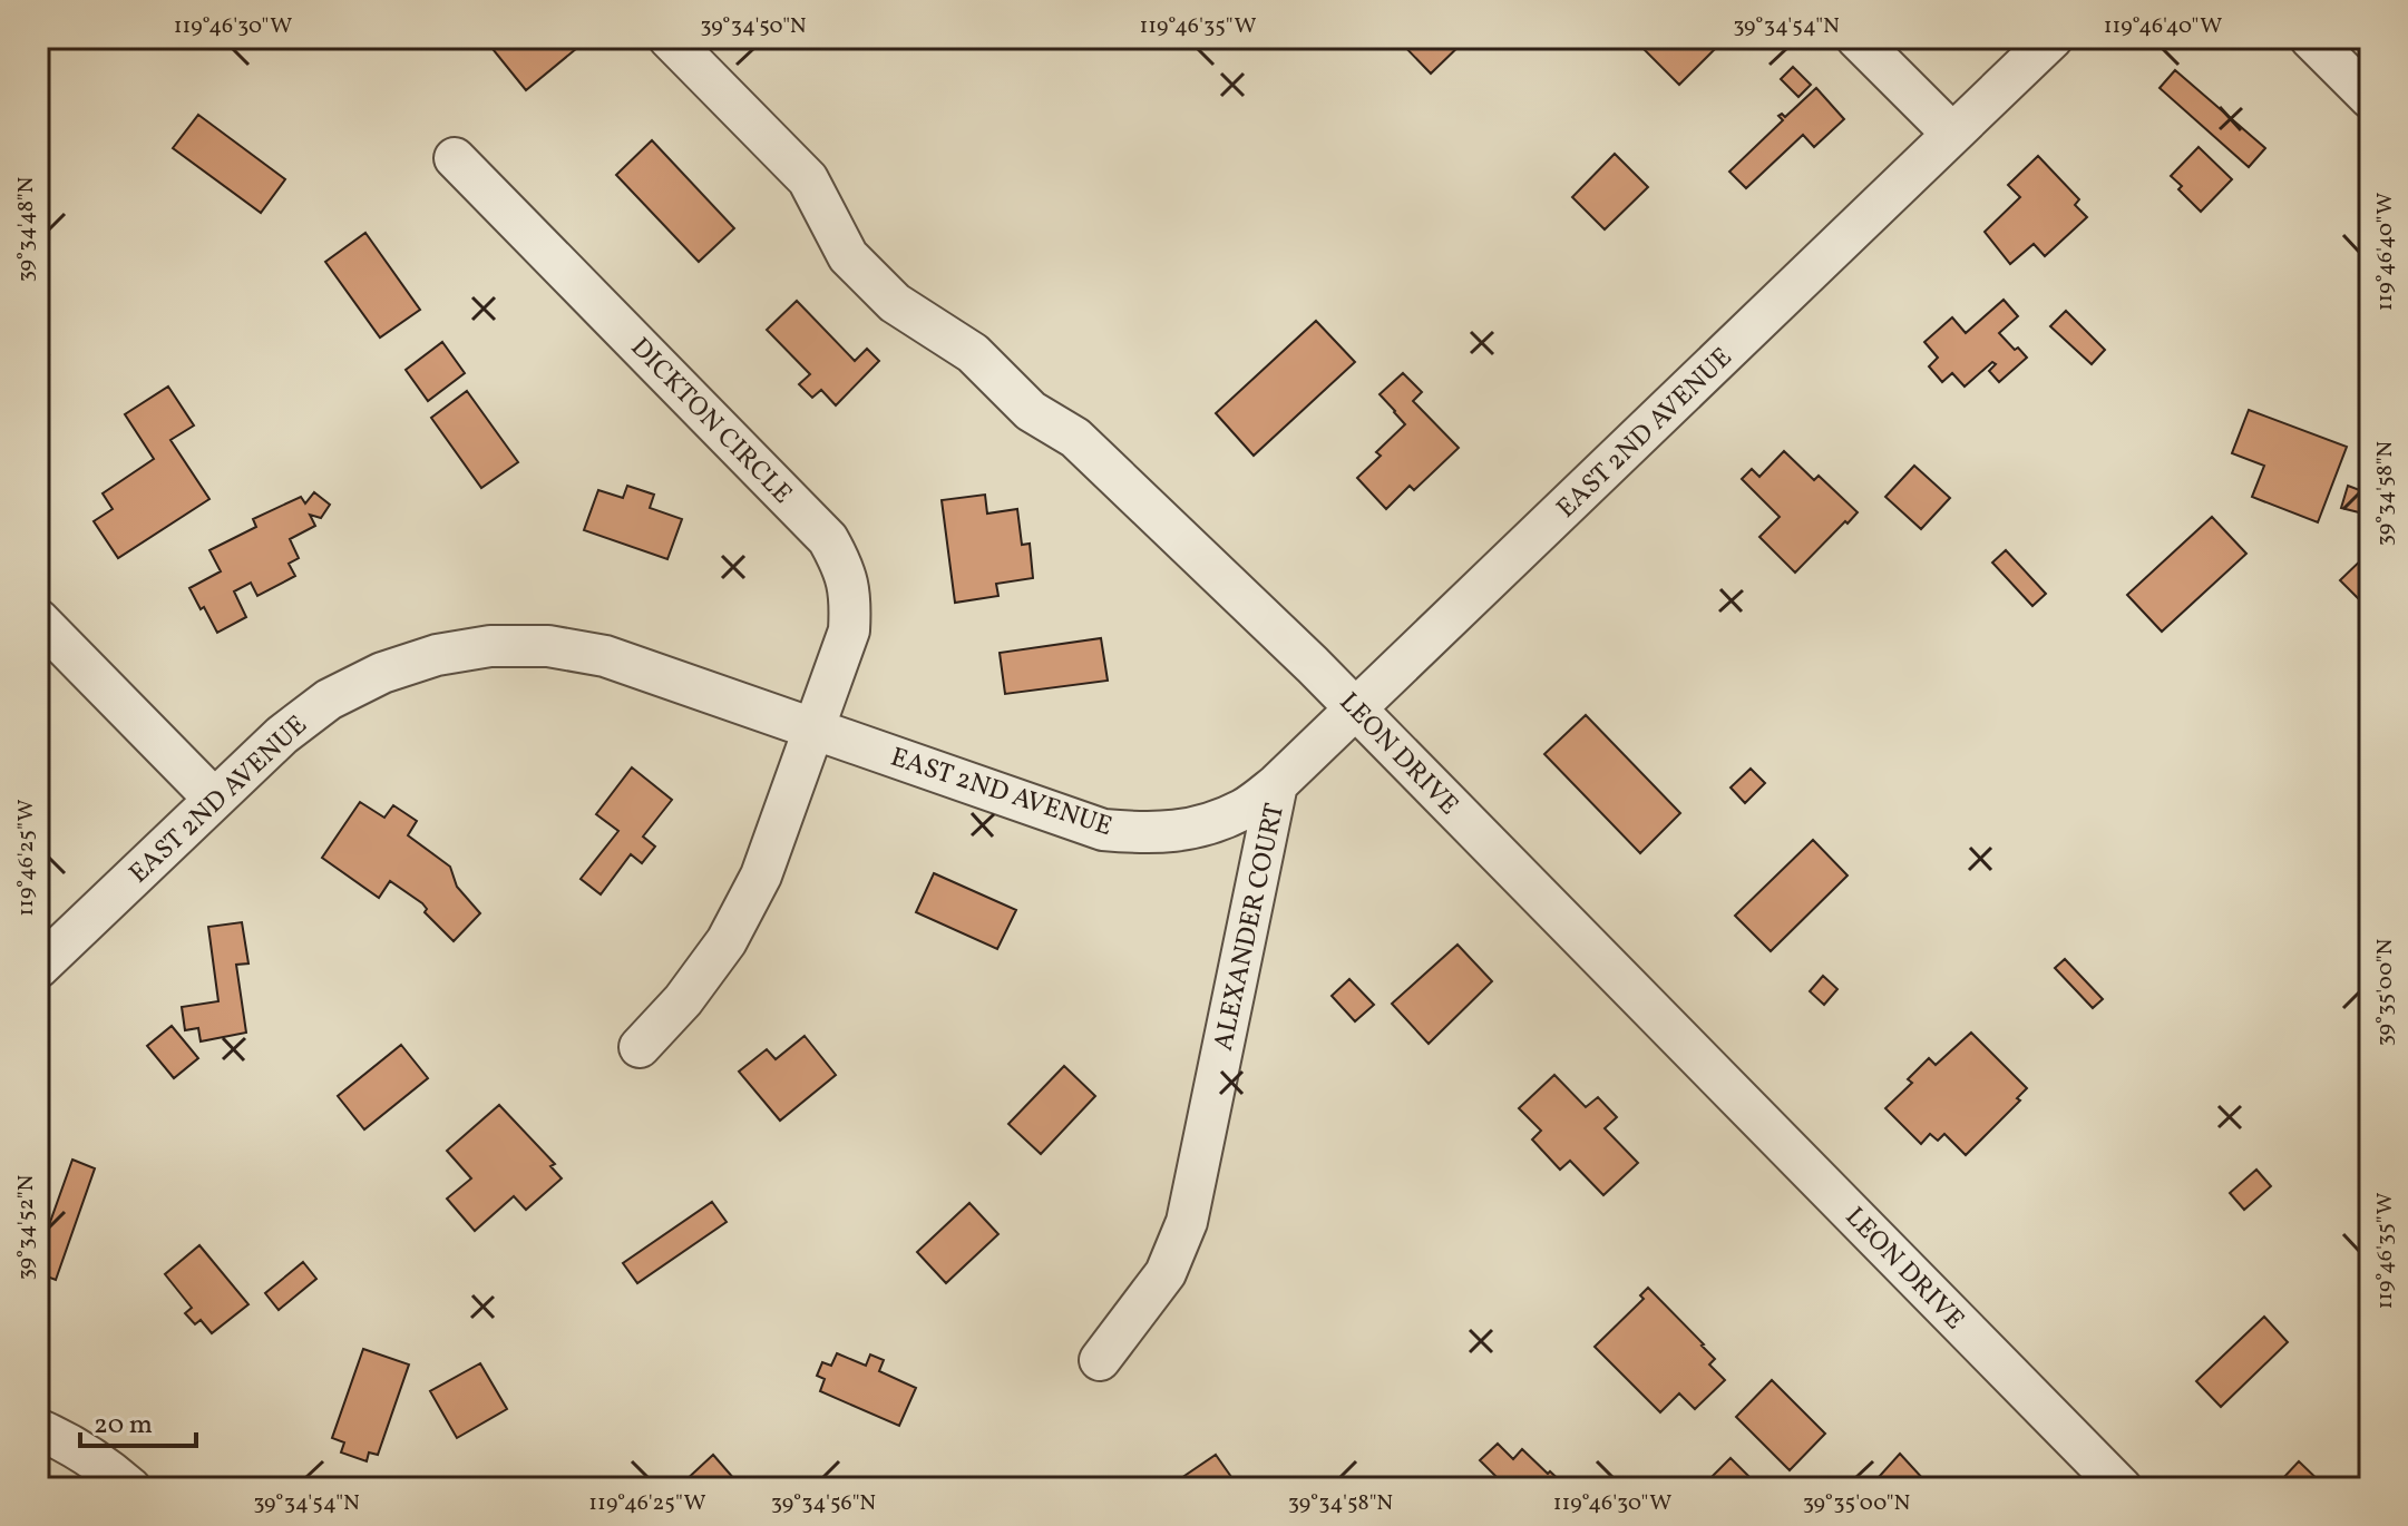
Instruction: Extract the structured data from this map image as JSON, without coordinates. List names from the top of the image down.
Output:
{
  "streets": {
    "street": [
      "DICKTON CIRCLE",
      "EAST 2ND AVENUE",
      "LEON DRIVE",
      "ALEXANDER COURT"
    ]
  },
  "crossings": [
    ["DICKTON CIRCLE", "EAST 2ND AVENUE"],
    ["EAST 2ND AVENUE", "LEON DRIVE"],
    ["EAST 2ND AVENUE", "ALEXANDER COURT"]
  ],
  "scale_bar": "20 m",
  "coordinates": [
    "119°46'30\"W",
    "39°34'50\"N",
    "119°46'35\"W",
    "39°34'54\"N",
    "119°46'40\"W",
    "39°34'48\"N",
    "39°34'58\"N",
    "119°46'25\"W",
    "39°35'00\"N",
    "39°34'52\"N",
    "39°34'56\"N"
  ]
}
